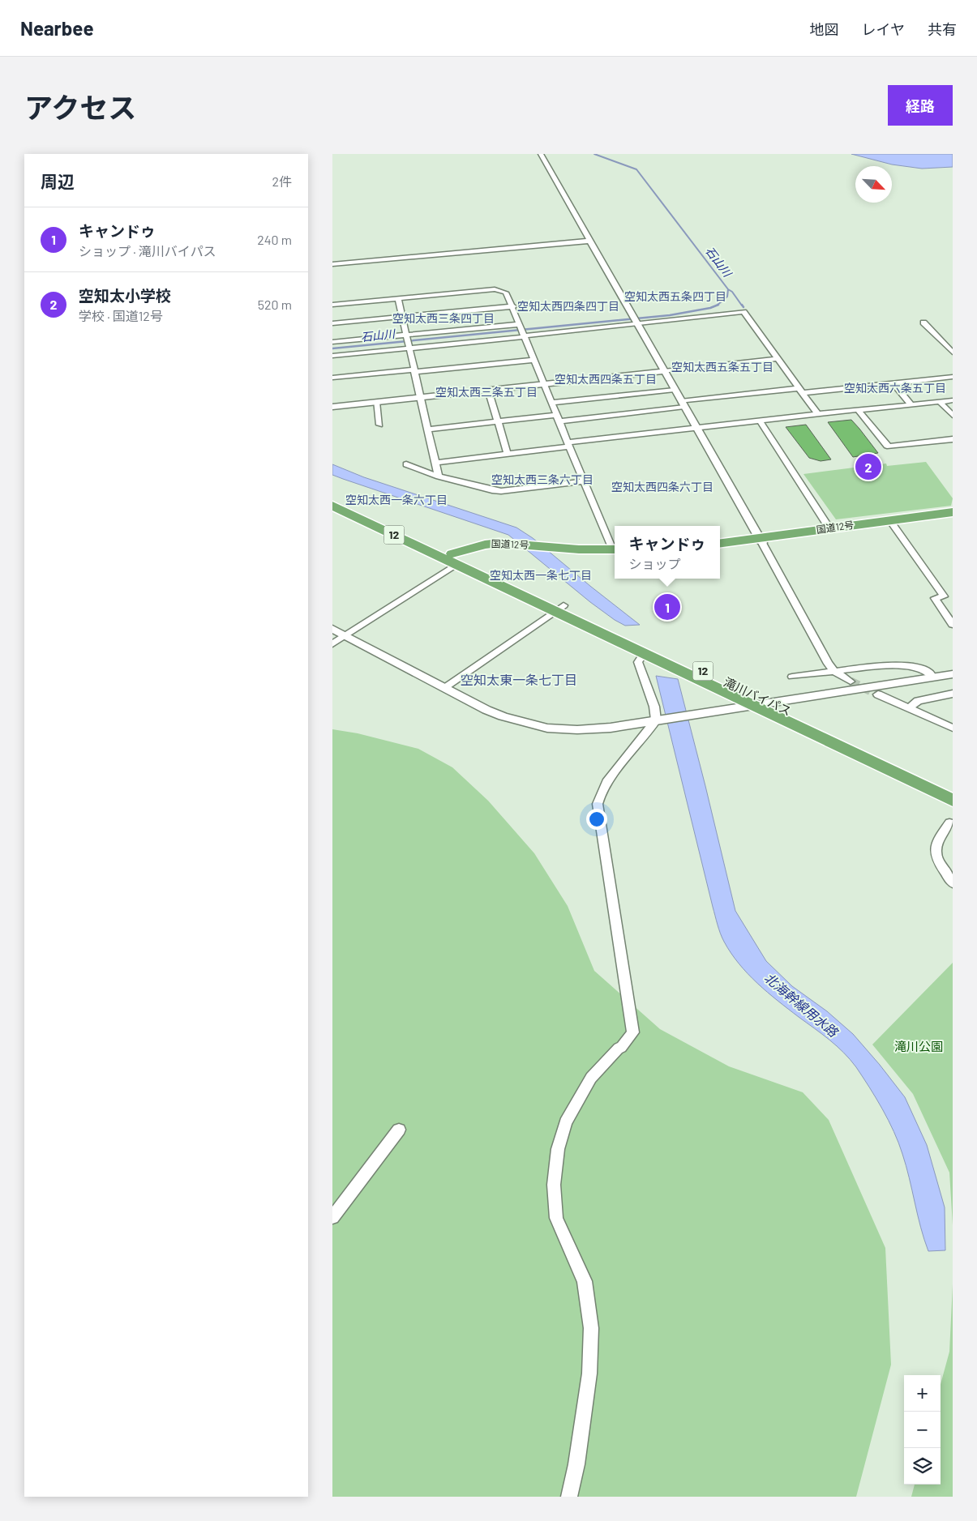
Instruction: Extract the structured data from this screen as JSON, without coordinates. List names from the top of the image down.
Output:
{
  "streets": {
    "highway": ["国道12号", "12", "滝川バイパス"]
  },
  "crossings": [
    ["国道12号", "12"],
    ["国道12号", "滝川バイパス"],
    ["12", "滝川バイパス"]
  ],
  "districts": [
    "空知太西五条四丁目",
    "空知太西四条四丁目",
    "空知太西三条四丁目",
    "空知太西五条五丁目",
    "空知太西四条五丁目",
    "空知太西六条五丁目",
    "空知太西三条五丁目",
    "空知太西三条六丁目",
    "空知太西四条六丁目",
    "空知太西一条六丁目",
    "空知太西一条七丁目",
    "空知太東一条七丁目"
  ],
  "water": ["石山川", "北海幹線用水路"],
  "parks": ["滝川公園"],
  "north": "bottom right",
  "page": {
    "header": "Nearbee",
    "nav": ["地図", "レイヤ", "共有"],
    "title": "アクセス",
    "buttons": "経路",
    "heading": ["周辺", "2件"],
    "list": [
      {
        "mark": "1",
        "name": "キャンドゥ",
        "note": "ショップ · 滝川バイパス",
        "value": "240 m"
      },
      {
        "mark": "2",
        "name": "空知太小学校",
        "note": "学校 · 国道12号",
        "value": "520 m"
      }
    ],
    "pins": ["2", "1"],
    "popup": ["キャンドゥ", "ショップ"],
    "map_buttons": ["+", "−"]
  }
}
